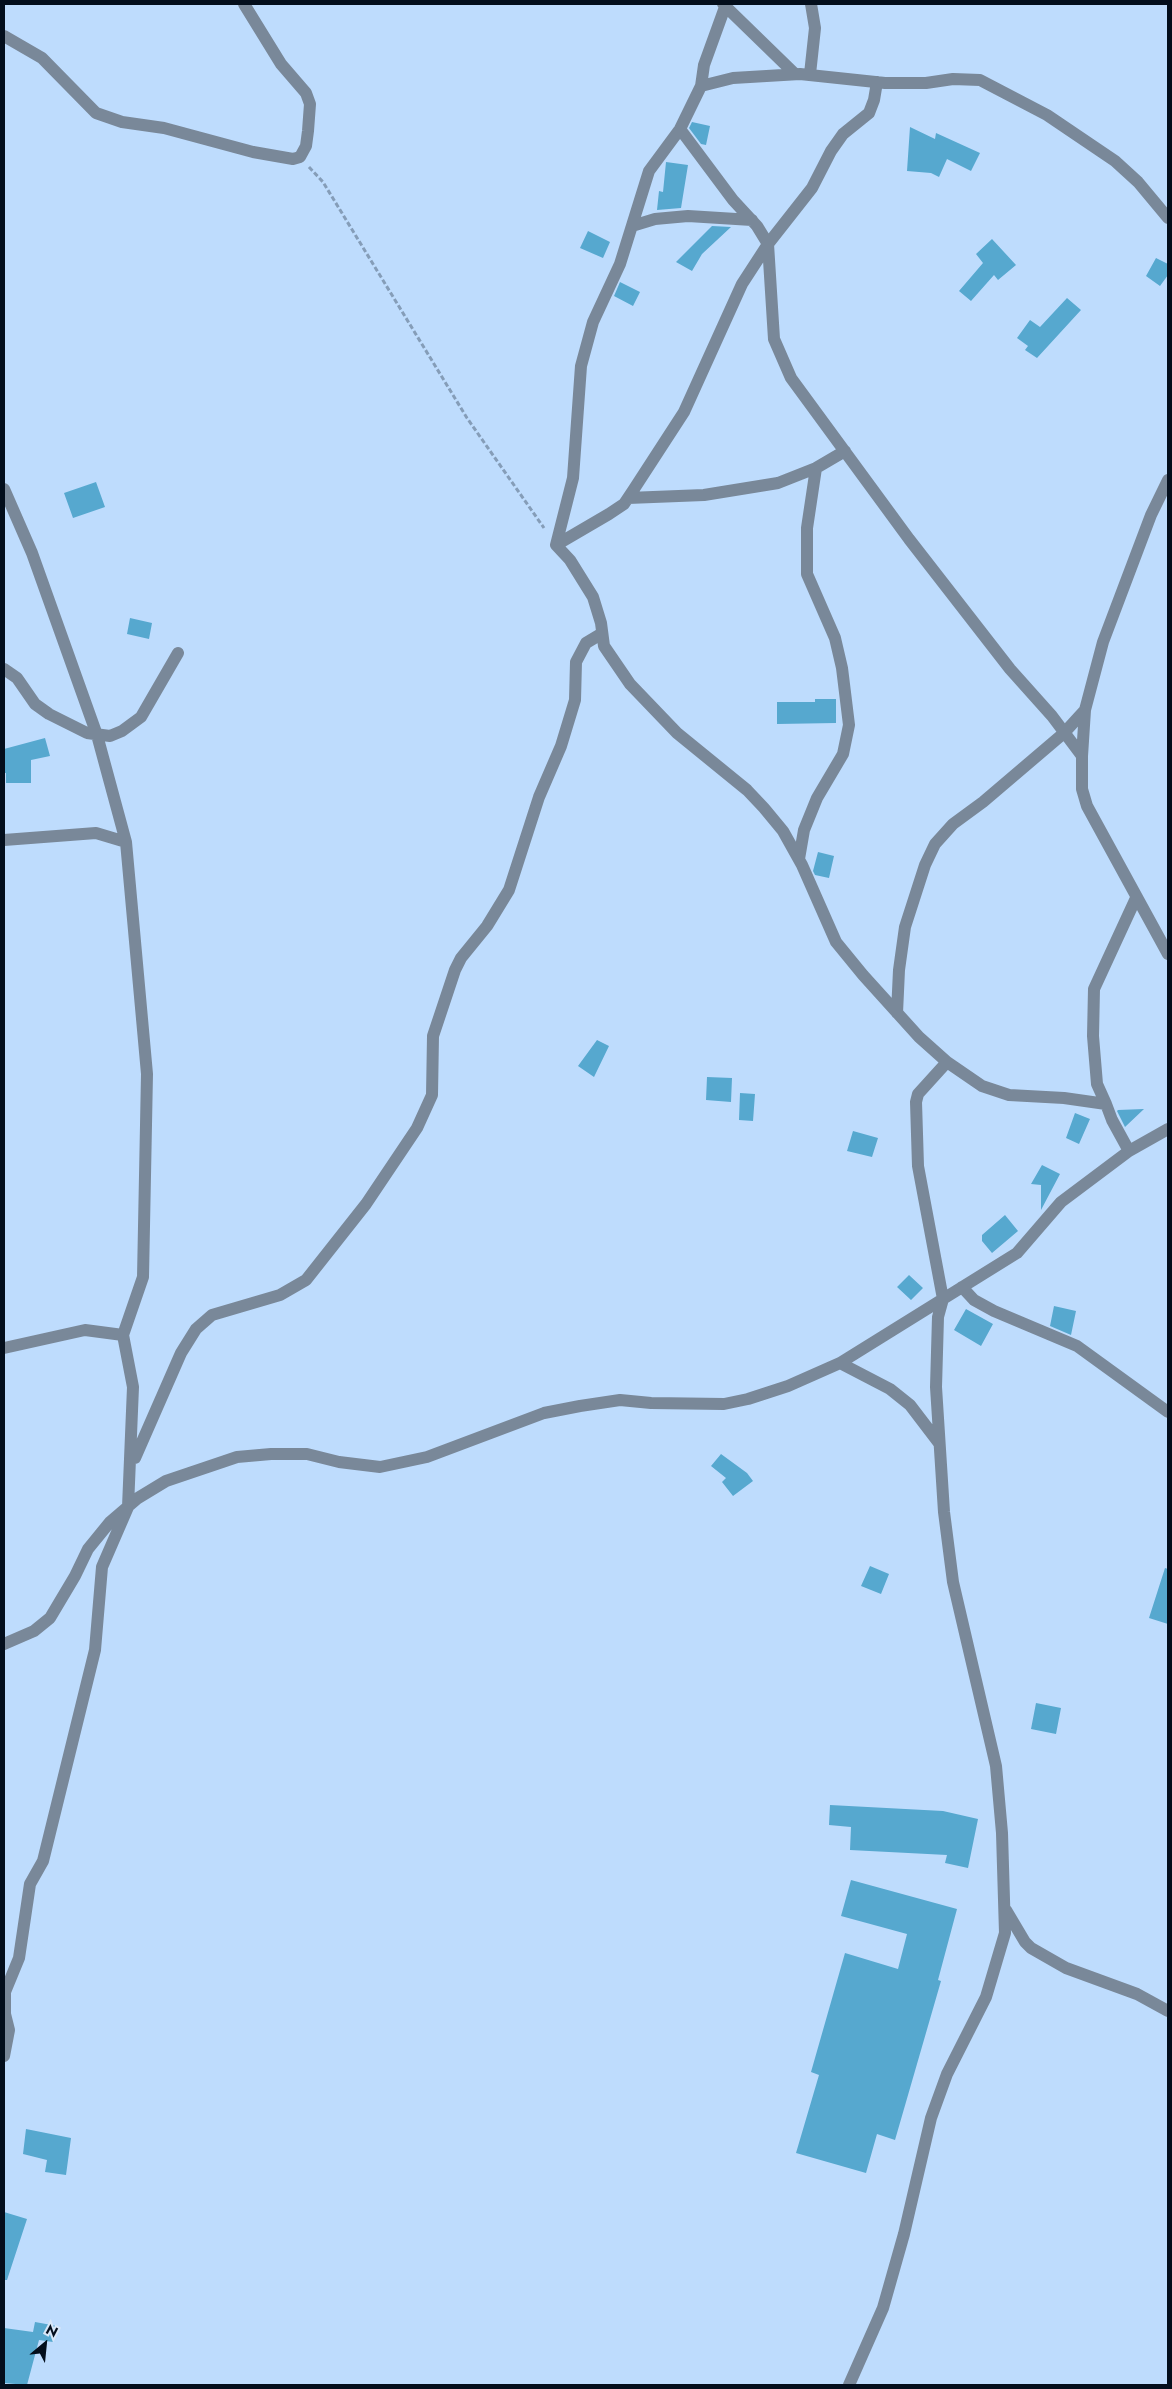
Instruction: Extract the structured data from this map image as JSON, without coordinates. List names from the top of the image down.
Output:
{
  "north": "top right"
}
